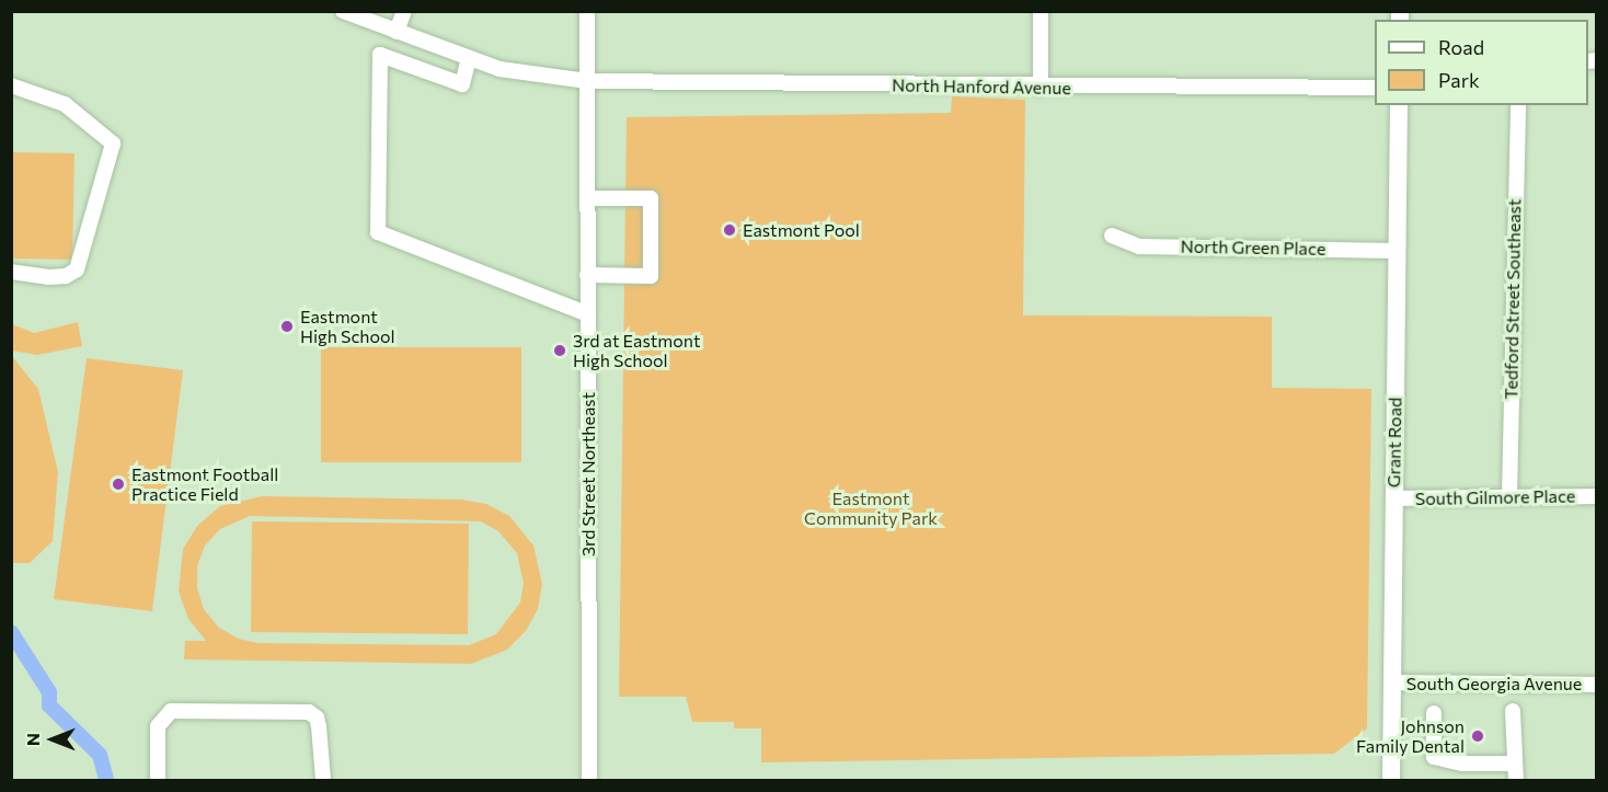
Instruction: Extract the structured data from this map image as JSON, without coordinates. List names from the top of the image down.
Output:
{
  "streets": {
    "main road": ["Grant Road"],
    "street": [
      "North Hanford Avenue",
      "North Green Place",
      "Tedford Street Southeast",
      "3rd Street Northeast",
      "South Gilmore Place",
      "South Georgia Avenue"
    ]
  },
  "crossings": [
    ["North Hanford Avenue", "3rd Street Northeast"],
    ["North Green Place", "Grant Road"],
    ["Tedford Street Southeast", "South Gilmore Place"],
    ["Grant Road", "South Gilmore Place"],
    ["Grant Road", "South Georgia Avenue"]
  ],
  "parks": ["Eastmont Community Park"],
  "places": [
    "Eastmont Pool",
    "Eastmont High School",
    "3rd at Eastmont High School",
    "Eastmont Football Practice Field",
    "Johnson Family Dental"
  ],
  "legend": ["Road", "Park"],
  "north": "left"
}
